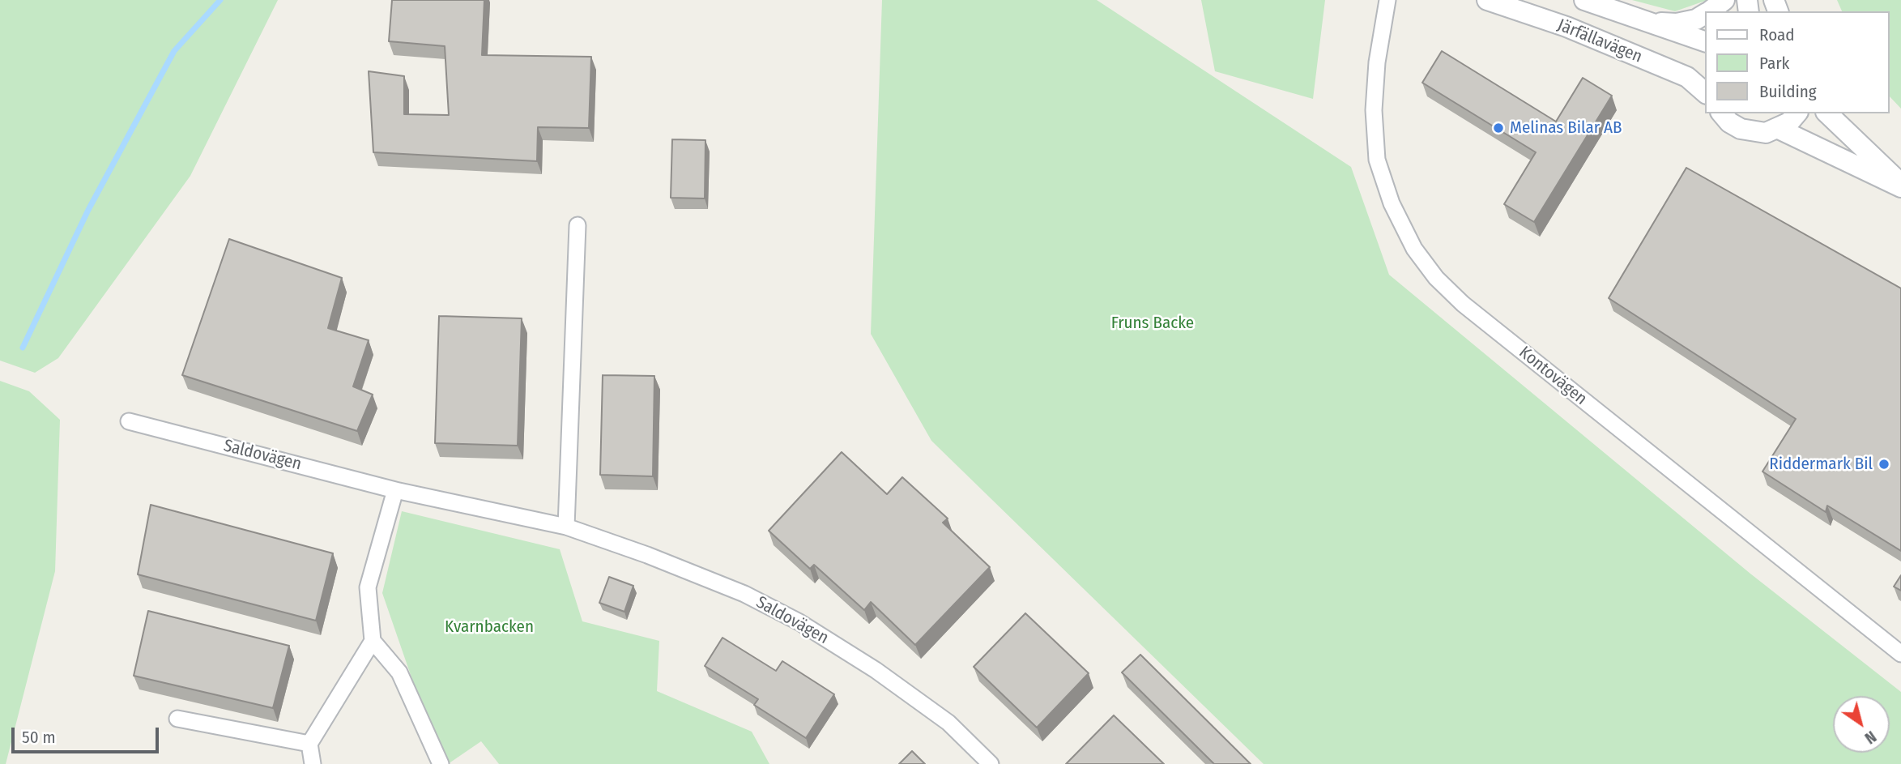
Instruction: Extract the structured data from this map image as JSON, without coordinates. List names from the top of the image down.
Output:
{
  "streets": {
    "street": ["Järfällavägen", "Kontovägen", "Saldovägen"]
  },
  "parks": ["Fruns Backe", "Kvarnbacken"],
  "places": ["Melinas Bilar AB", "Riddermark Bil"],
  "legend": ["Road", "Park", "Building"],
  "scale_bar": "50 m",
  "north": "bottom right"
}
